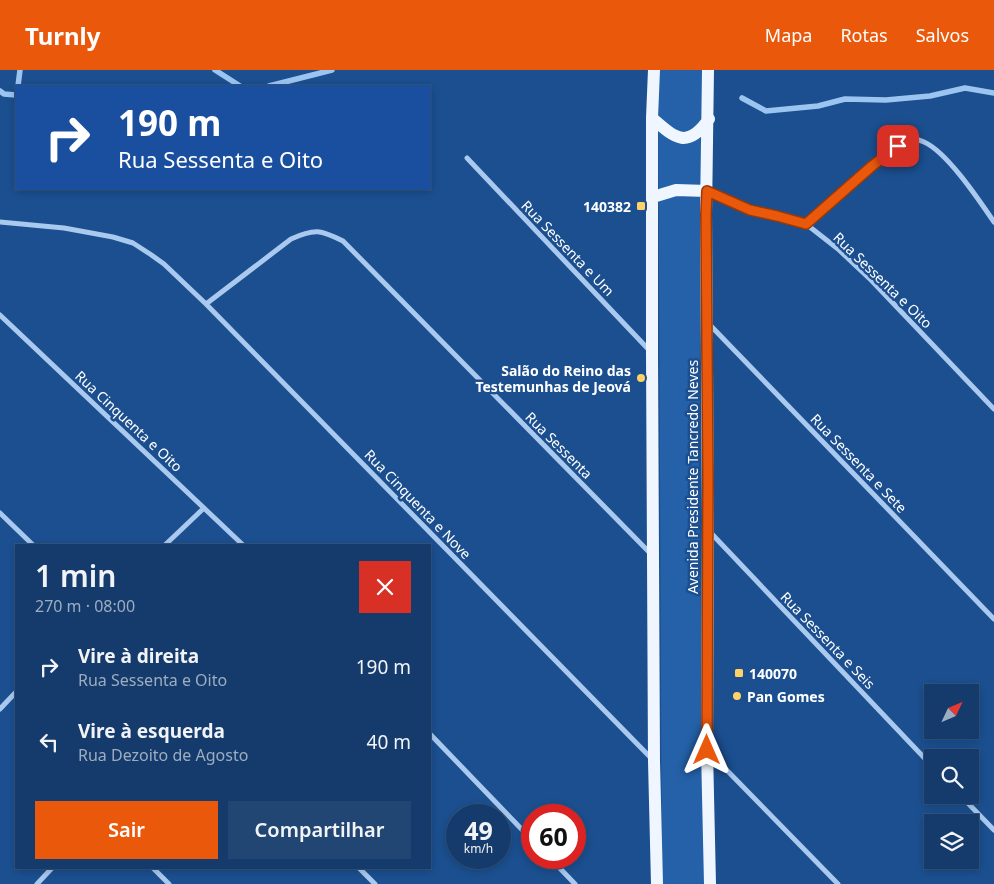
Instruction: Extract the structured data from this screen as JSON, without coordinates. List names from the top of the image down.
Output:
{
  "streets": {
    "main road": ["Avenida Presidente Tancredo Neves"],
    "street": [
      "Rua Sessenta e Um",
      "Rua Sessenta e Oito",
      "Rua Cinquenta e Oito",
      "Rua Sessenta",
      "Rua Sessenta e Sete",
      "Rua Cinquenta e Nove",
      "Rua Sessenta e Seis"
    ]
  },
  "crossings": [
    ["Rua Sessenta e Oito", "Avenida Presidente Tancredo Neves"],
    ["Rua Sessenta", "Rua Cinquenta e Nove"],
    ["Rua Sessenta e Sete", "Avenida Presidente Tancredo Neves"],
    ["Avenida Presidente Tancredo Neves", "Rua Sessenta e Seis"]
  ],
  "places": {
    "transit": ["140382", "140070"],
    "other": ["Salão do Reino das Testemunhas de Jeová", "Pan Gomes"]
  },
  "north": "top right",
  "page": {
    "header": "Turnly",
    "nav": ["Mapa", "Rotas", "Salvos"],
    "turn": ["190 m", "Rua Sessenta e Oito"],
    "heading": ["1 min", "270 m · 08:00"],
    "list": [
      {
        "name": "Vire à direita",
        "note": "Rua Sessenta e Oito",
        "value": "190 m"
      },
      {
        "name": "Vire à esquerda",
        "note": "Rua Dezoito de Agosto",
        "value": "40 m"
      }
    ],
    "buttons": ["Sair", "Compartilhar"],
    "speed": "49 km/h",
    "limit": "60"
  }
}
